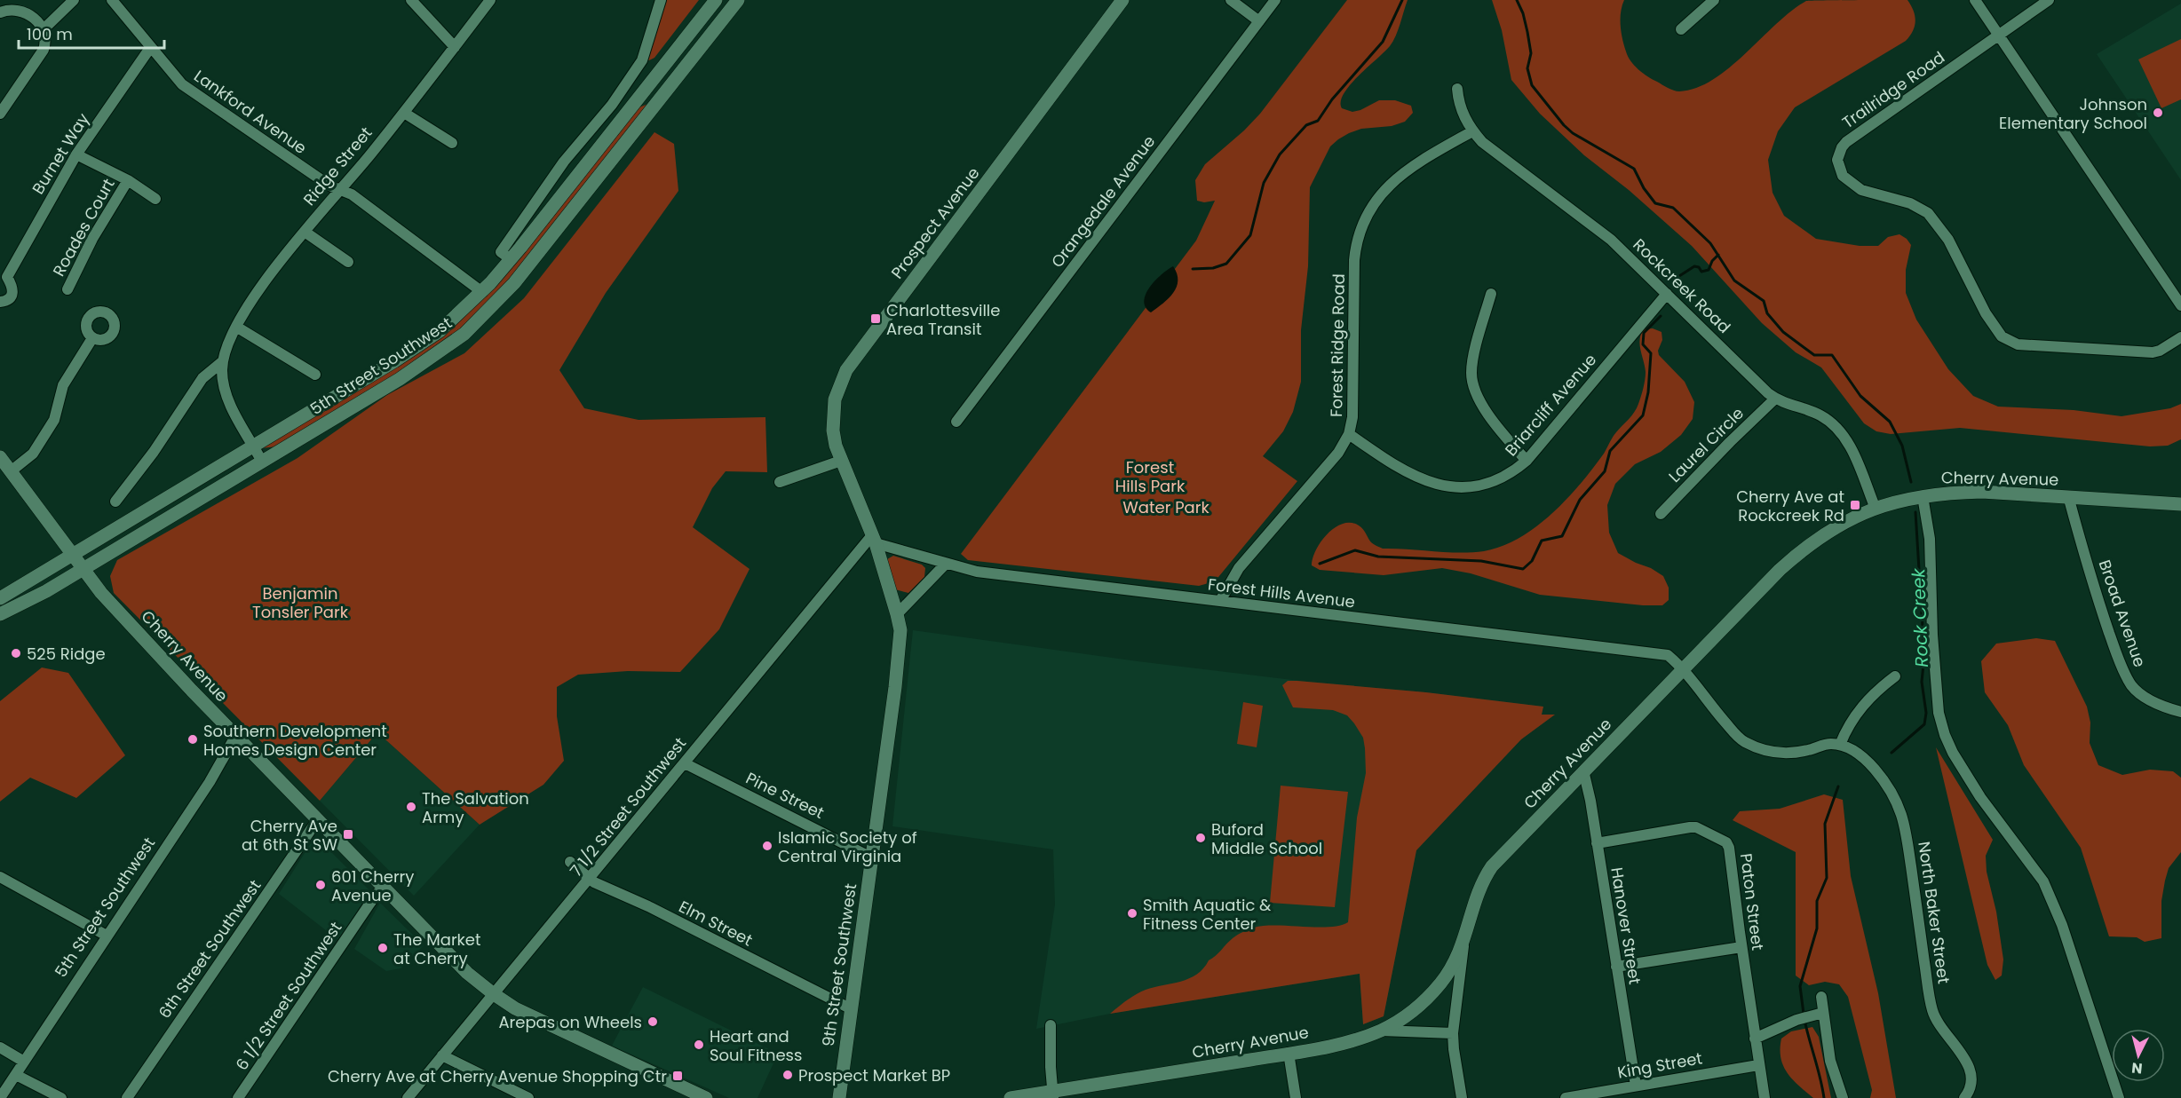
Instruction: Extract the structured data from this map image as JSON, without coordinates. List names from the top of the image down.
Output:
{
  "streets": {
    "main road": [
      "Prospect Avenue",
      "5th Street Southwest",
      "Cherry Avenue",
      "9th Street Southwest"
    ],
    "street": [
      "Trailridge Road",
      "Lankford Avenue",
      "Burnet Way",
      "Ridge Street",
      "Orangedale Avenue",
      "Roades Court",
      "Rockcreek Road",
      "Forest Ridge Road",
      "Briarcliff Avenue",
      "Laurel Circle",
      "Forest Hills Avenue",
      "Broad Avenue",
      "Pine Street",
      "7 1/2 Street Southwest",
      "Paton Street",
      "North Baker Street",
      "Elm Street",
      "Hanover Street",
      "6th Street Southwest",
      "6 1/2 Street Southwest",
      "King Street"
    ]
  },
  "crossings": [
    ["Lankford Avenue", "Burnet Way"],
    ["Lankford Avenue", "Ridge Street"],
    ["Lankford Avenue", "5th Street Southwest"],
    ["Ridge Street", "5th Street Southwest"],
    ["Prospect Avenue", "Forest Hills Avenue"],
    ["Prospect Avenue", "7 1/2 Street Southwest"],
    ["Prospect Avenue", "9th Street Southwest"],
    ["Rockcreek Road", "Forest Ridge Road"],
    ["Rockcreek Road", "Briarcliff Avenue"],
    ["Rockcreek Road", "Laurel Circle"],
    ["Rockcreek Road", "Cherry Avenue"],
    ["Forest Ridge Road", "Briarcliff Avenue"],
    ["Forest Ridge Road", "Forest Hills Avenue"],
    ["5th Street Southwest", "Cherry Avenue"],
    ["Cherry Avenue", "Forest Hills Avenue"],
    ["Cherry Avenue", "Broad Avenue"],
    ["Cherry Avenue", "7 1/2 Street Southwest"],
    ["Cherry Avenue", "Hanover Street"],
    ["Cherry Avenue", "6th Street Southwest"],
    ["Cherry Avenue", "6 1/2 Street Southwest"],
    ["Forest Hills Avenue", "7 1/2 Street Southwest"],
    ["Forest Hills Avenue", "9th Street Southwest"],
    ["Pine Street", "7 1/2 Street Southwest"],
    ["Pine Street", "9th Street Southwest"],
    ["7 1/2 Street Southwest", "Elm Street"],
    ["7 1/2 Street Southwest", "9th Street Southwest"],
    ["Paton Street", "Hanover Street"],
    ["Paton Street", "King Street"],
    ["Elm Street", "9th Street Southwest"],
    ["Hanover Street", "King Street"]
  ],
  "water": ["Rock Creek"],
  "parks": ["Forest Hills Park", "Water Park", "Benjamin Tonsler Park"],
  "places": {
    "other": [
      "Johnson Elementary School",
      "525 Ridge",
      "Southern Development Homes Design Center",
      "The Salvation Army",
      "Buford Middle School",
      "Islamic Society of Central Virginia",
      "601 Cherry Avenue",
      "Smith Aquatic & Fitness Center",
      "The Market at Cherry",
      "Arepas on Wheels",
      "Heart and Soul Fitness",
      "Prospect Market BP"
    ],
    "transit": [
      "Charlottesville Area Transit",
      "Cherry Ave at Rockcreek Rd",
      "Cherry Ave at 6th St SW",
      "Cherry Ave at Cherry Avenue Shopping Ctr"
    ]
  },
  "scale_bar": "100 m",
  "north": "bottom"
}
